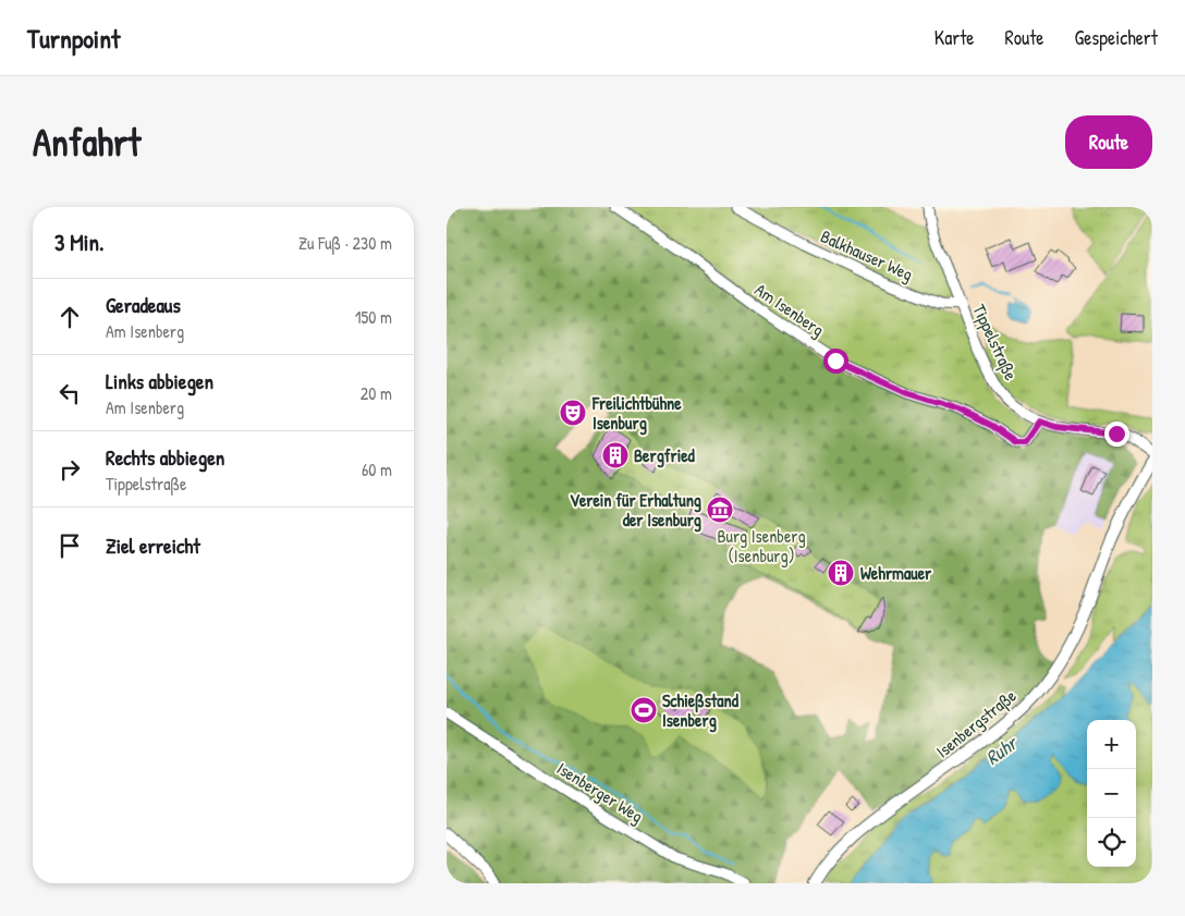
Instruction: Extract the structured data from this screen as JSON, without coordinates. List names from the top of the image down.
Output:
{
  "streets": {
    "main road": ["Isenbergstraße"],
    "street": [
      "Balkhauser Weg",
      "Am Isenberg",
      "Tippelstraße",
      "Isenberger Weg"
    ]
  },
  "crossings": [
    ["Balkhauser Weg", "Tippelstraße"],
    ["Am Isenberg", "Tippelstraße"]
  ],
  "water": ["Ruhr"],
  "parks": ["Burg Isenberg (Isenburg)"],
  "places": {
    "theatre": ["Freilichtbühne Isenburg"],
    "building": ["Bergfried", "Wehrmauer"],
    "museum": ["Verein für Erhaltung der Isenburg"],
    "sports": ["Schießstand Isenberg"]
  },
  "page": {
    "header": "Turnpoint",
    "nav": ["Karte", "Route", "Gespeichert"],
    "buttons": "Route",
    "title": "Anfahrt",
    "heading": ["3 Min.", "Zu Fuß · 230 m"],
    "list": [
      ["Geradeaus", "Am Isenberg", "150 m"],
      ["Links abbiegen", "Am Isenberg", "20 m"],
      ["Rechts abbiegen", "Tippelstraße", "60 m"],
      "Ziel erreicht"
    ],
    "map_buttons": ["+", "−"]
  }
}
